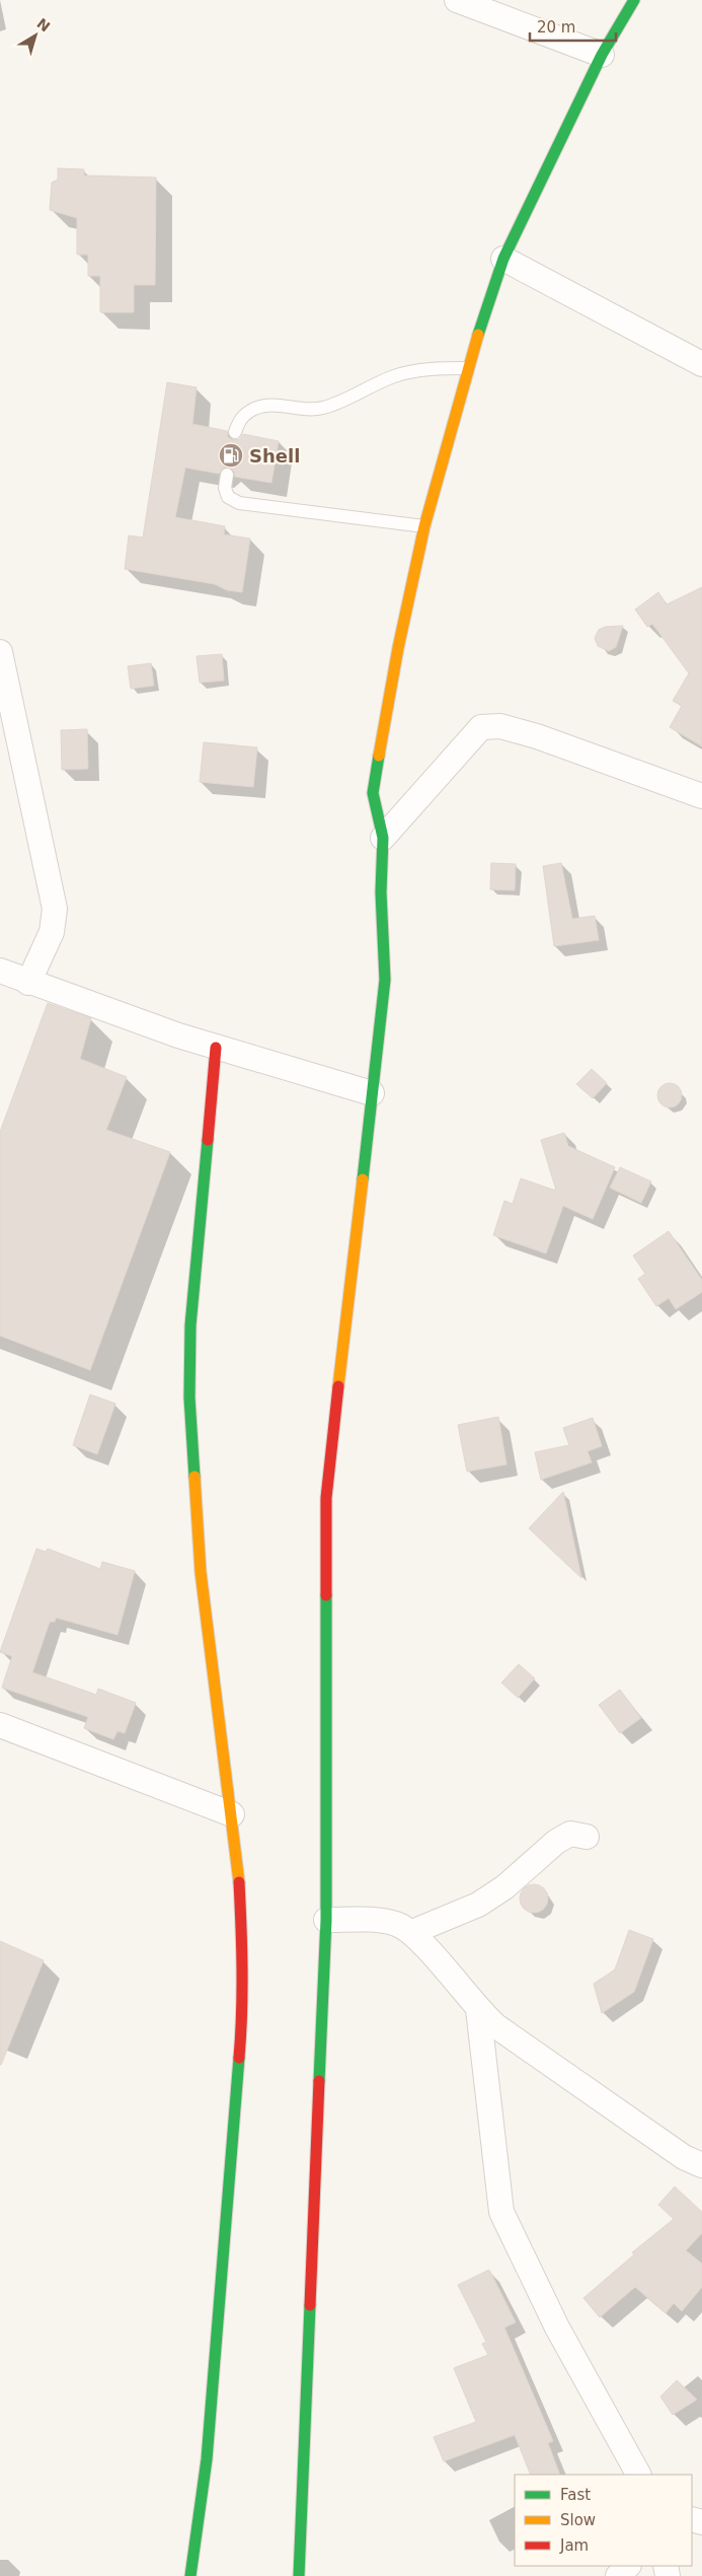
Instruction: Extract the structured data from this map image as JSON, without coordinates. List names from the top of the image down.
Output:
{
  "places": {
    "fuel station": ["Shell"]
  },
  "legend": ["Fast", "Slow", "Jam"],
  "scale_bar": "20 m",
  "north": "top right"
}
